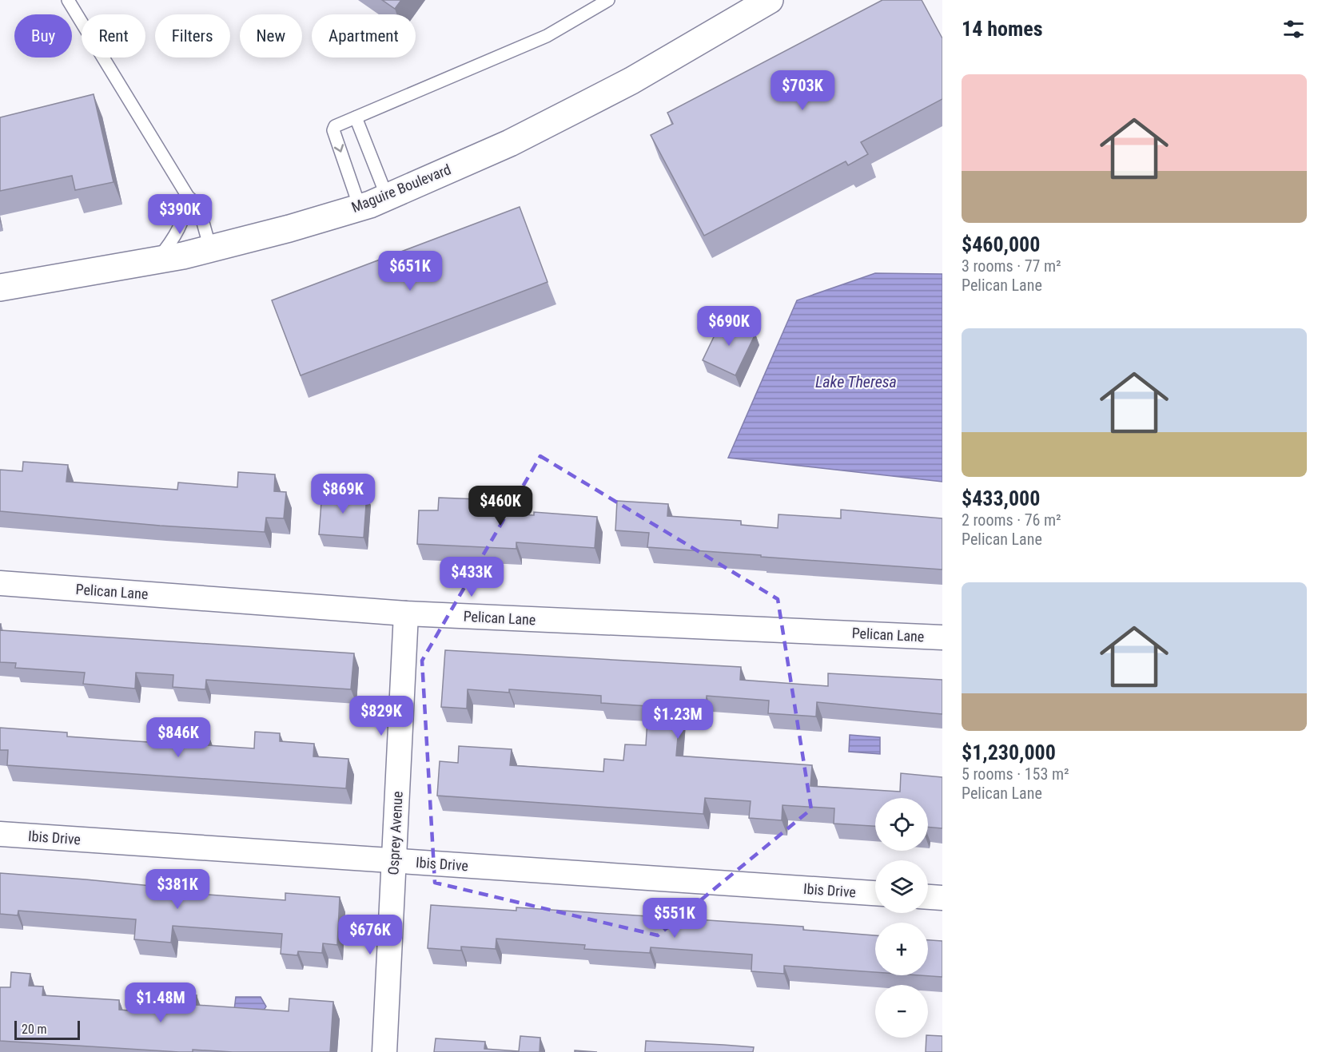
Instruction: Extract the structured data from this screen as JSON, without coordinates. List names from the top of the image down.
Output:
{
  "streets": {
    "street": [
      "Maguire Boulevard",
      "Pelican Lane",
      "Osprey Avenue",
      "Ibis Drive"
    ]
  },
  "crossings": [
    ["Pelican Lane", "Osprey Avenue"],
    ["Osprey Avenue", "Ibis Drive"]
  ],
  "water": ["Lake Theresa"],
  "scale_bar": "20 m",
  "page": {
    "heading": "14 homes",
    "chip": [
      "Buy",
      "Rent",
      "Filters",
      "New",
      "Apartment"
    ],
    "list": [
      {
        "name": "$460,000",
        "note": "3 rooms · 77 m² · Pelican Lane"
      },
      {
        "name": "$433,000",
        "note": "2 rooms · 76 m² · Pelican Lane"
      },
      {
        "name": "$1,230,000",
        "note": "5 rooms · 153 m² · Pelican Lane"
      }
    ],
    "price": [
      "$703K",
      "$390K",
      "$651K",
      "$690K",
      "$869K",
      "$460K",
      "$433K",
      "$829K",
      "$1.23M",
      "$846K",
      "$381K",
      "$551K",
      "$676K",
      "$1.48M"
    ],
    "map_buttons": ["+", "−"],
    "scale": "20 m"
  }
}
